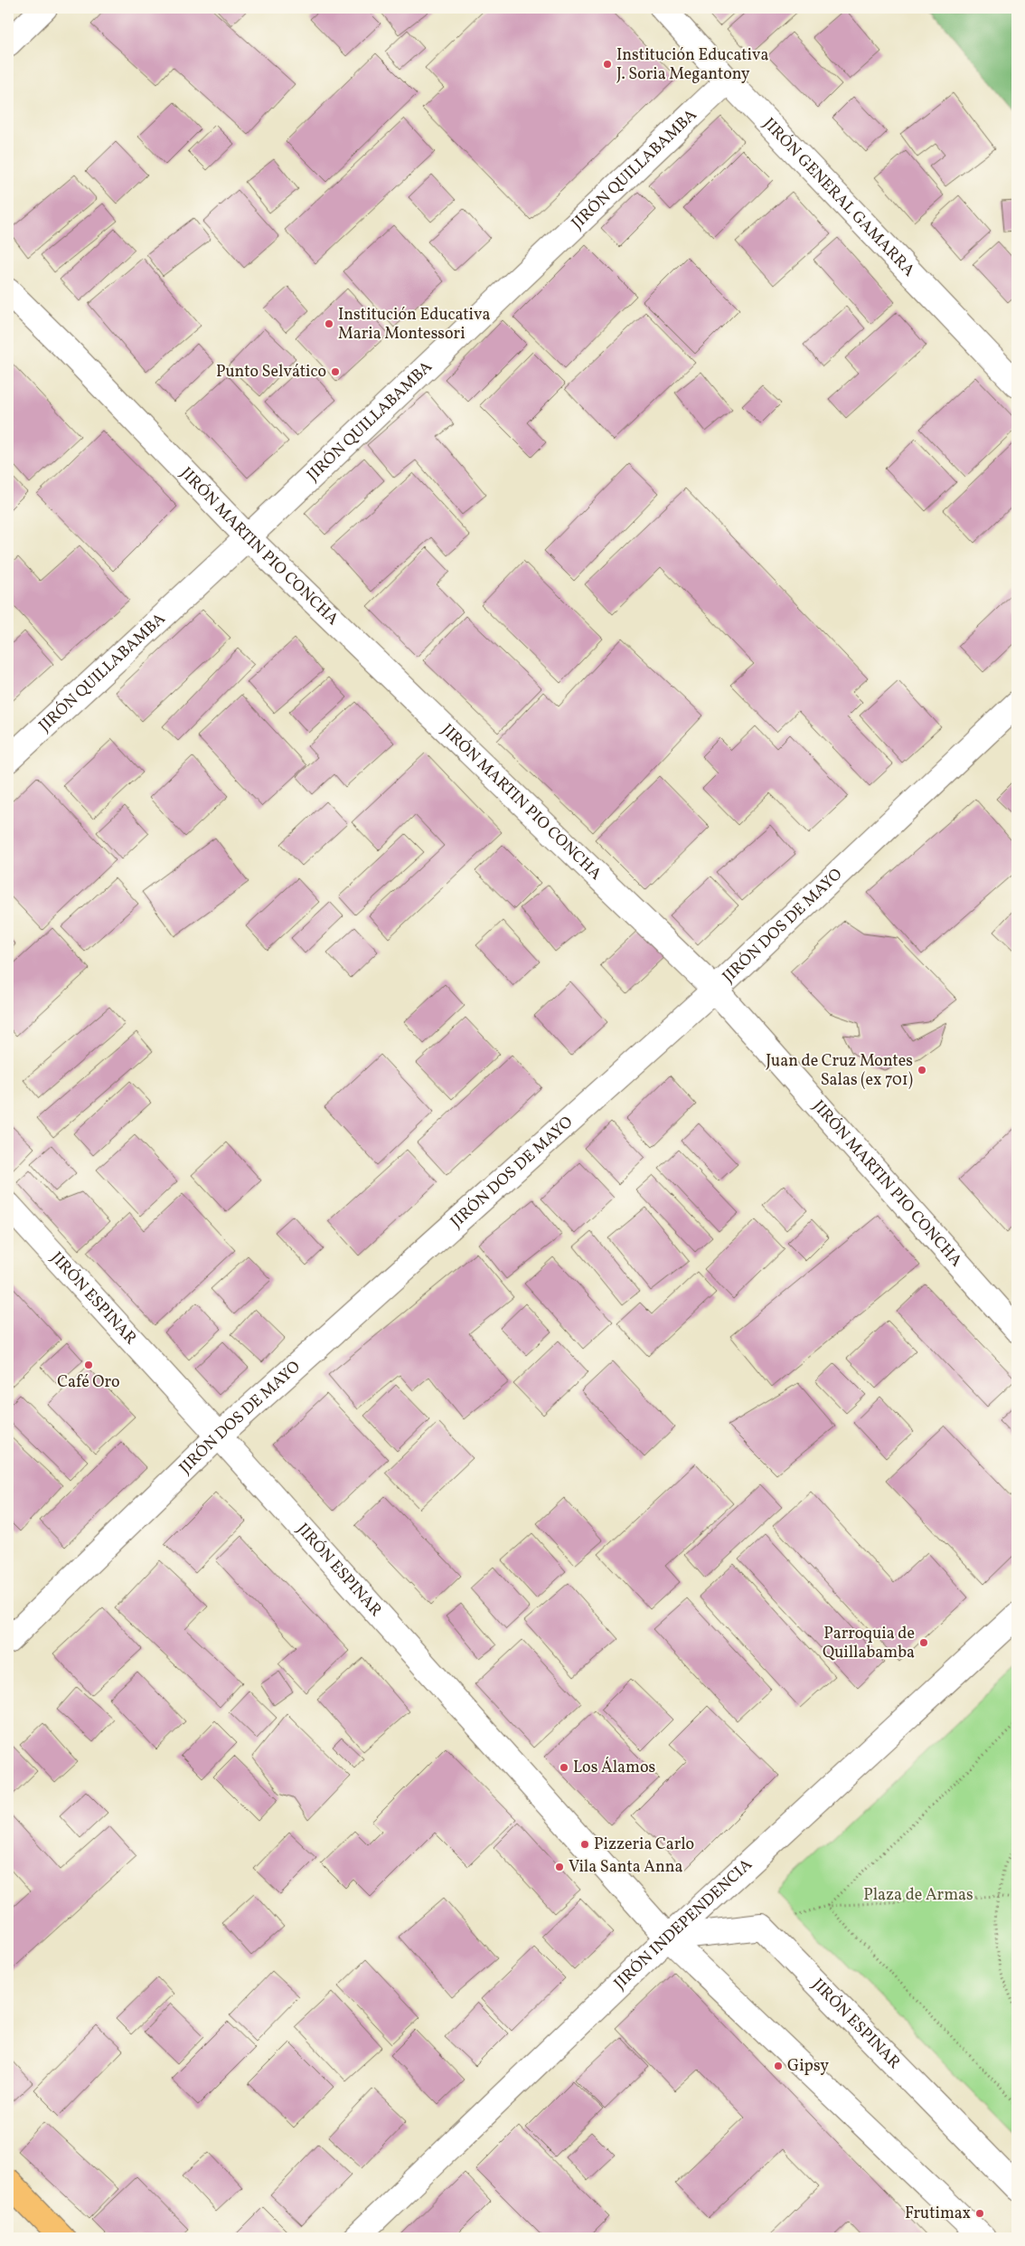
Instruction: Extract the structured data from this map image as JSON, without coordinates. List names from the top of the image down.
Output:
{
  "streets": {
    "street": [
      "JIRÓN QUILLABAMBA",
      "JIRÓN GENERAL GAMARRA",
      "JIRÓN MARTIN PIO CONCHA",
      "JIRÓN DOS DE MAYO",
      "JIRÓN ESPINAR",
      "JIRÓN INDEPENDENCIA"
    ]
  },
  "crossings": [
    ["JIRÓN QUILLABAMBA", "JIRÓN GENERAL GAMARRA"],
    ["JIRÓN QUILLABAMBA", "JIRÓN MARTIN PIO CONCHA"],
    ["JIRÓN MARTIN PIO CONCHA", "JIRÓN DOS DE MAYO"],
    ["JIRÓN DOS DE MAYO", "JIRÓN ESPINAR"],
    ["JIRÓN ESPINAR", "JIRÓN INDEPENDENCIA"]
  ],
  "parks": ["Plaza de Armas"],
  "places": [
    "Institución Educativa J. Soria Megantony",
    "Institución Educativa Maria Montessori",
    "Punto Selvático",
    "Juan de Cruz Montes Salas (ex 701)",
    "Café Oro",
    "Parroquia de Quillabamba",
    "Los Álamos",
    "Pizzeria Carlo",
    "Vila Santa Anna",
    "Gipsy",
    "Frutimax"
  ]
}
